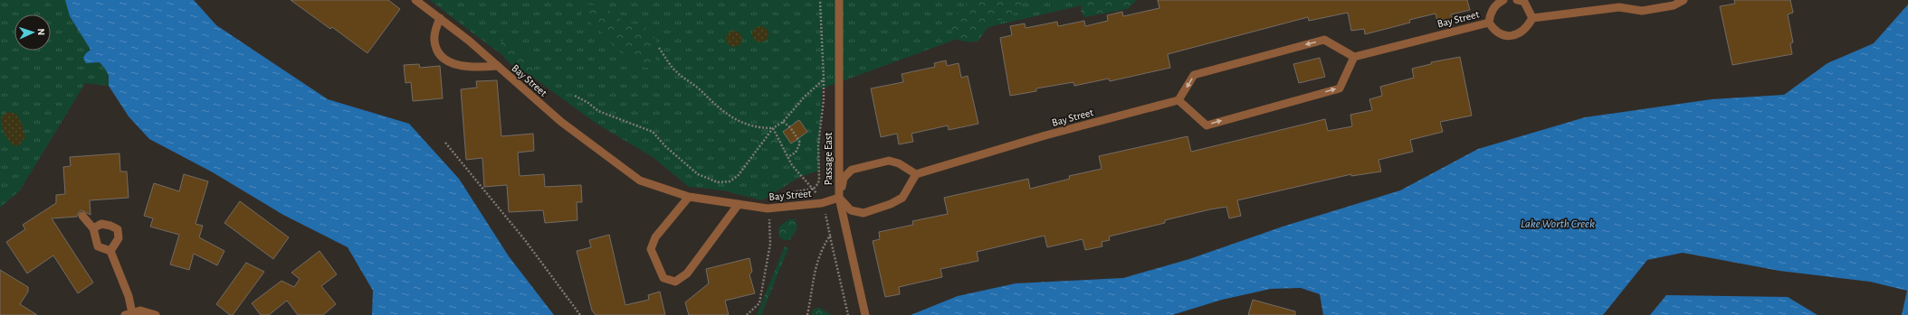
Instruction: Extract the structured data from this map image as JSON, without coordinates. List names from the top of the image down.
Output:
{
  "streets": {
    "lane": ["Bay Street", "Passage East"]
  },
  "crossings": [
    ["Bay Street", "Passage East"]
  ],
  "water": ["Lake Worth Creek"],
  "north": "right"
}
